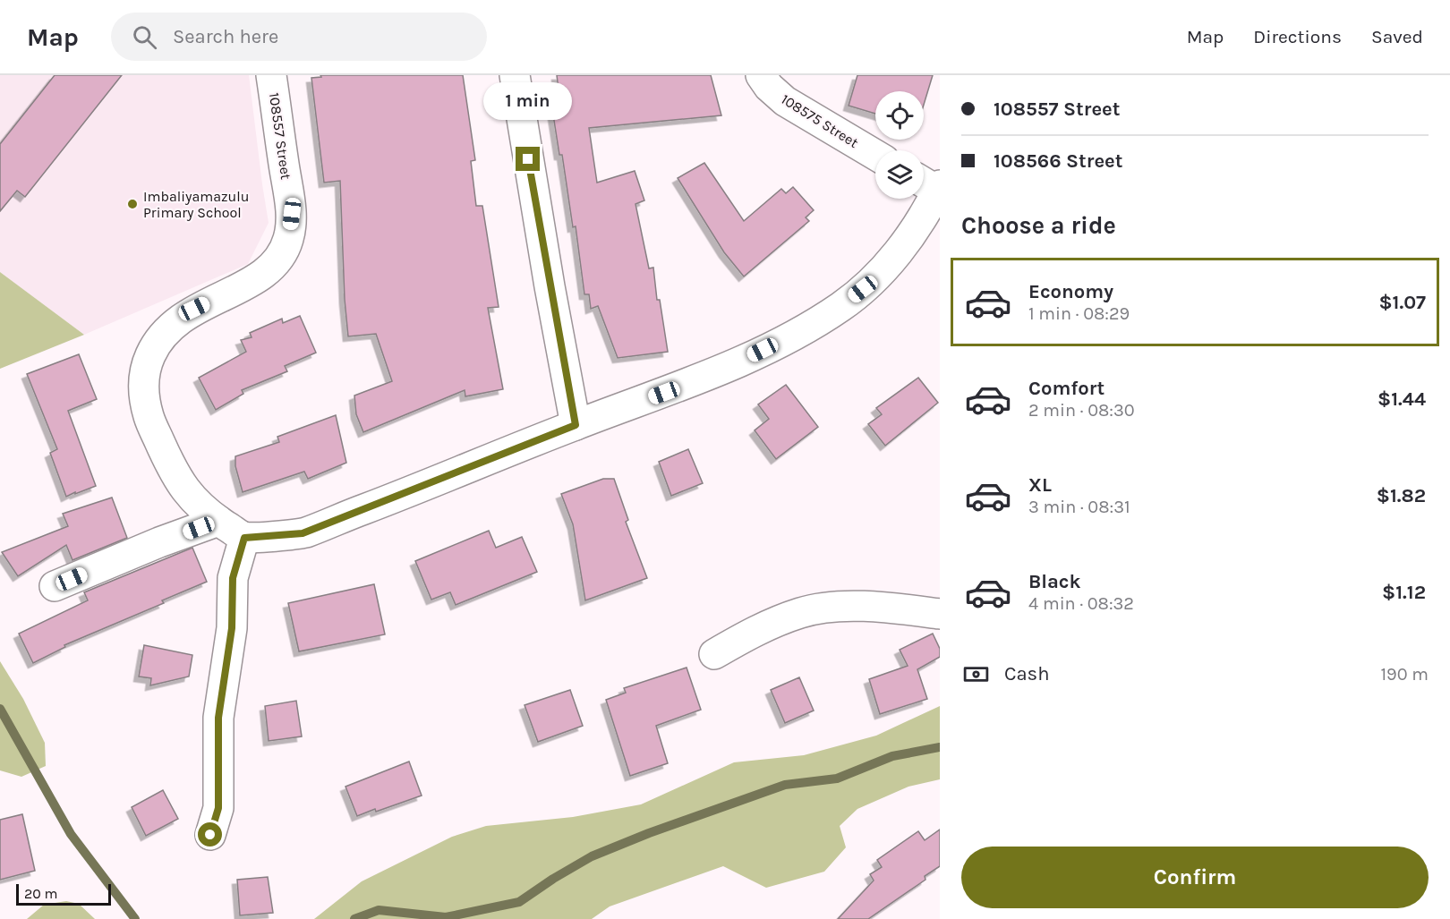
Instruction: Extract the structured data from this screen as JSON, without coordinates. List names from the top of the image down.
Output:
{
  "streets": {
    "street": ["108575 Street", "108557 Street"]
  },
  "places": ["Imbaliyamazulu Primary School"],
  "scale_bar": "20 m",
  "page": {
    "header": "Map",
    "search": "Search here",
    "nav": ["Map", "Directions", "Saved"],
    "banner": ["108557 Street", "108566 Street"],
    "bubble": "1 min",
    "heading": "Choose a ride",
    "list": [
      {
        "name": "Economy",
        "note": "1 min · 08:29",
        "value": "$1.07"
      },
      {
        "name": "Comfort",
        "note": "2 min · 08:30",
        "value": "$1.44"
      },
      {
        "name": "XL",
        "note": "3 min · 08:31",
        "value": "$1.82"
      },
      {
        "name": "Black",
        "note": "4 min · 08:32",
        "value": "$1.12"
      }
    ],
    "pay": ["Cash", "190 m"],
    "buttons": "Confirm",
    "scale": "20 m"
  }
}
